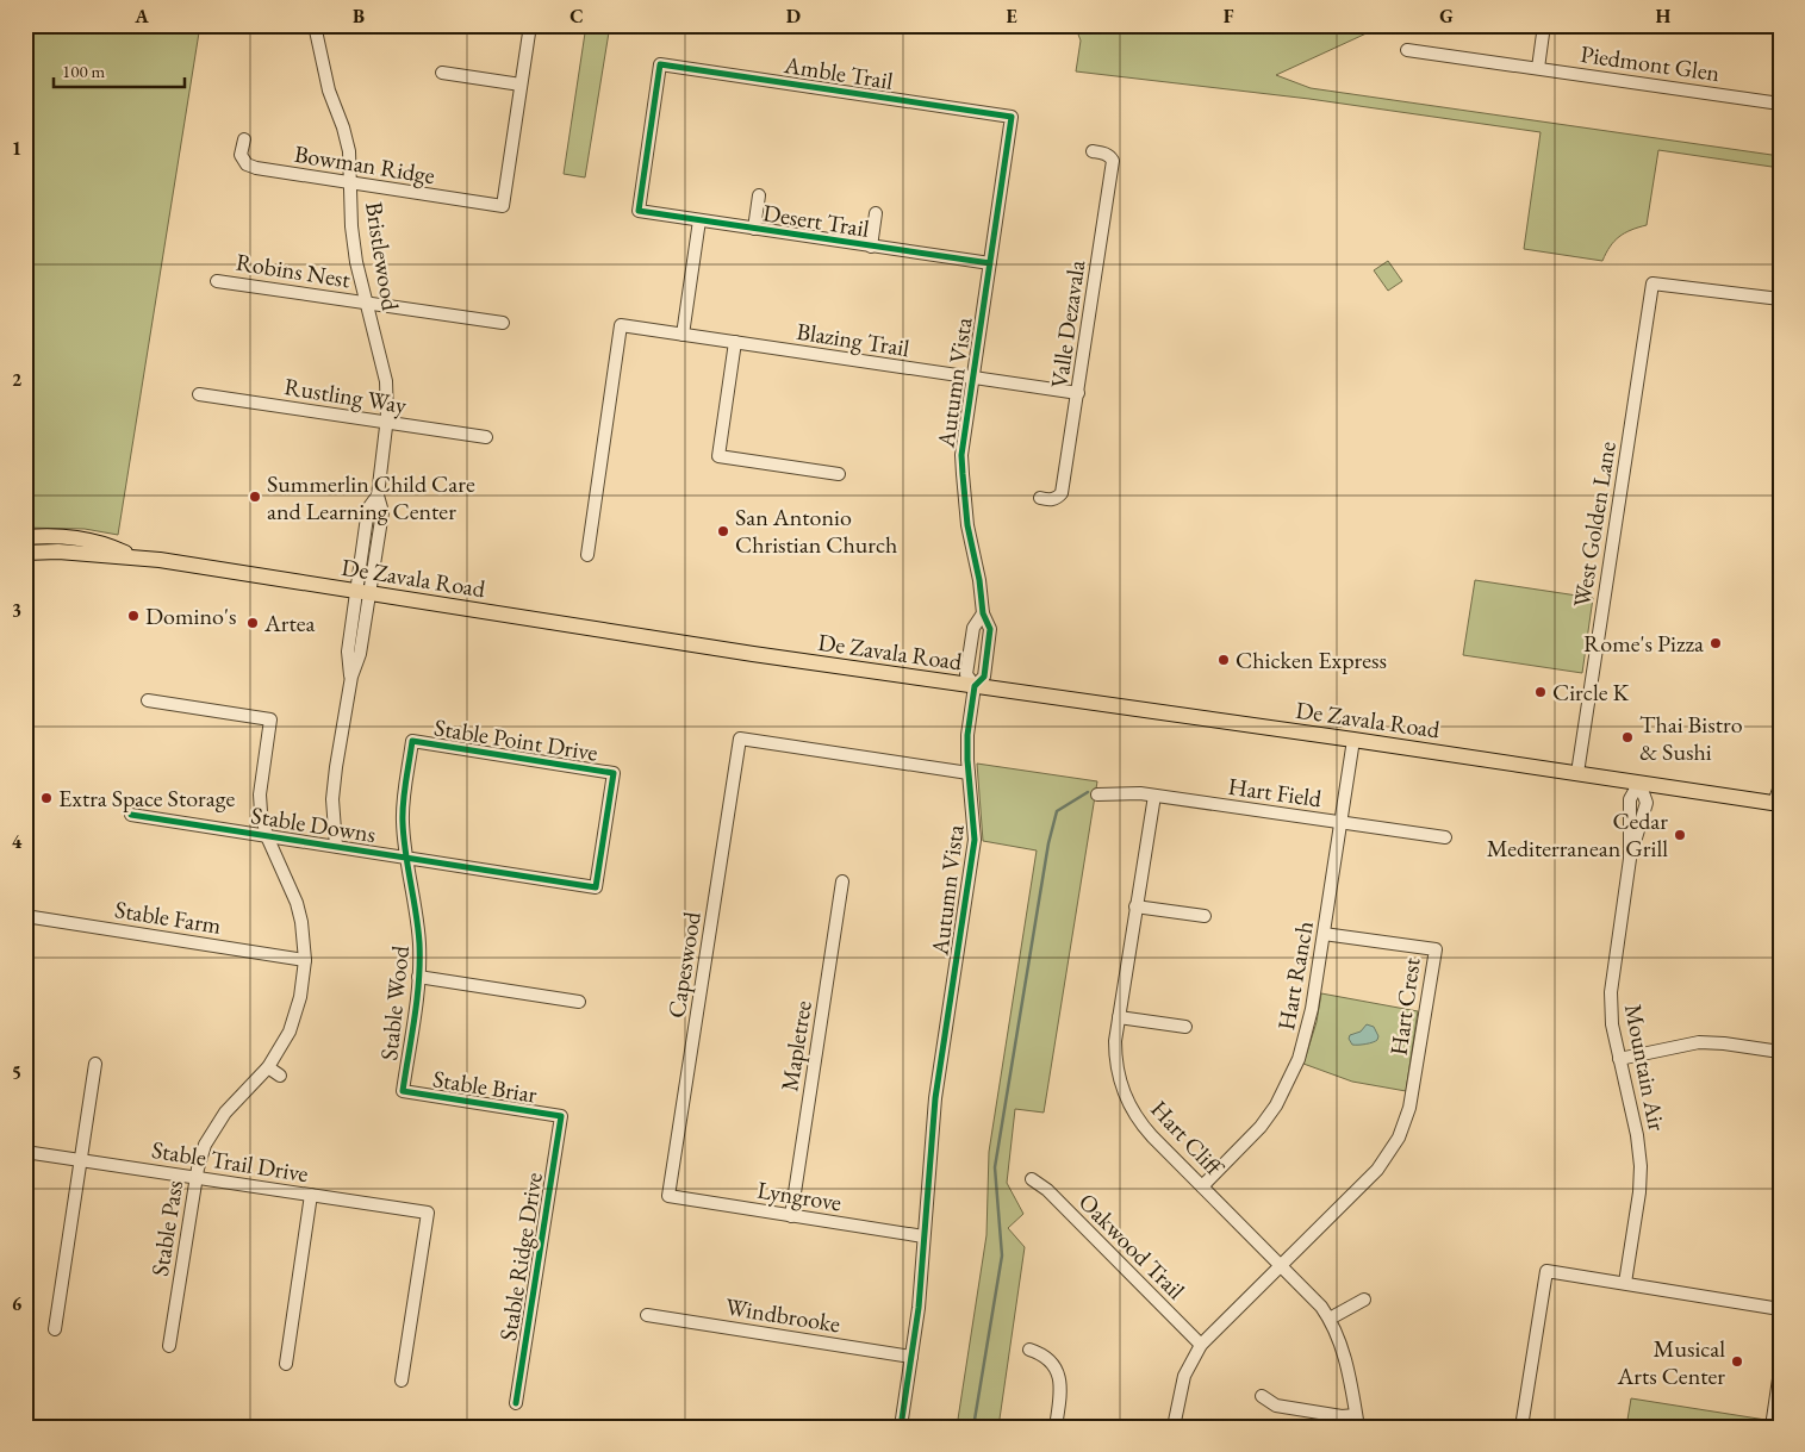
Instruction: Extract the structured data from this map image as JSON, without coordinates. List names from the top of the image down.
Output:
{
  "streets": {
    "main road": ["De Zavala Road"],
    "street": [
      "Piedmont Glen",
      "Amble Trail",
      "Bowman Ridge",
      "Desert Trail",
      "Bristlewood",
      "Robins Nest",
      "Valle Dezavala",
      "Blazing Trail",
      "Autumn Vista",
      "Rustling Way",
      "West Golden Lane",
      "Stable Point Drive",
      "Hart Field",
      "Stable Downs",
      "Stable Farm",
      "Capeswood",
      "Hart Ranch",
      "Stable Wood",
      "Hart Crest",
      "Mapletree",
      "Mountain Air",
      "Stable Briar",
      "Hart Cliff",
      "Stable Trail Drive",
      "Lyngrove",
      "Stable Pass",
      "Oakwood Trail",
      "Stable Ridge Drive",
      "Windbrooke"
    ]
  },
  "crossings": [
    ["Amble Trail", "Desert Trail"],
    ["Amble Trail", "Autumn Vista"],
    ["Bowman Ridge", "Bristlewood"],
    ["Desert Trail", "Autumn Vista"],
    ["Bristlewood", "Robins Nest"],
    ["Bristlewood", "Rustling Way"],
    ["Bristlewood", "De Zavala Road"],
    ["Bristlewood", "Stable Downs"],
    ["Valle Dezavala", "Blazing Trail"],
    ["Blazing Trail", "Autumn Vista"],
    ["Autumn Vista", "De Zavala Road"],
    ["Autumn Vista", "Capeswood"],
    ["Autumn Vista", "Lyngrove"],
    ["Autumn Vista", "Windbrooke"],
    ["West Golden Lane", "De Zavala Road"],
    ["De Zavala Road", "Hart Ranch"],
    ["De Zavala Road", "Mountain Air"],
    ["Stable Point Drive", "Stable Downs"],
    ["Stable Point Drive", "Stable Wood"],
    ["Hart Field", "Hart Ranch"],
    ["Hart Field", "Hart Cliff"],
    ["Stable Downs", "Stable Wood"],
    ["Stable Downs", "Stable Pass"],
    ["Stable Farm", "Stable Pass"],
    ["Capeswood", "Lyngrove"],
    ["Hart Ranch", "Hart Crest"],
    ["Hart Ranch", "Hart Cliff"],
    ["Stable Wood", "Stable Briar"],
    ["Hart Crest", "Hart Cliff"],
    ["Hart Crest", "Oakwood Trail"],
    ["Mapletree", "Lyngrove"],
    ["Stable Briar", "Stable Ridge Drive"],
    ["Stable Trail Drive", "Stable Pass"]
  ],
  "places": [
    "Summerlin Child Care and Learning Center",
    "San Antonio Christian Church",
    "Domino's",
    "Artea",
    "Rome's Pizza",
    "Chicken Express",
    "Circle K",
    "Thai Bistro & Sushi",
    "Extra Space Storage",
    "Cedar Mediterranean Grill",
    "Musical Arts Center"
  ],
  "scale_bar": "100 m",
  "grid": {
    "columns": [
      "A",
      "B",
      "C",
      "D",
      "E",
      "F",
      "G",
      "H"
    ],
    "rows": [
      "1",
      "2",
      "3",
      "4",
      "5",
      "6"
    ]
  }
}
